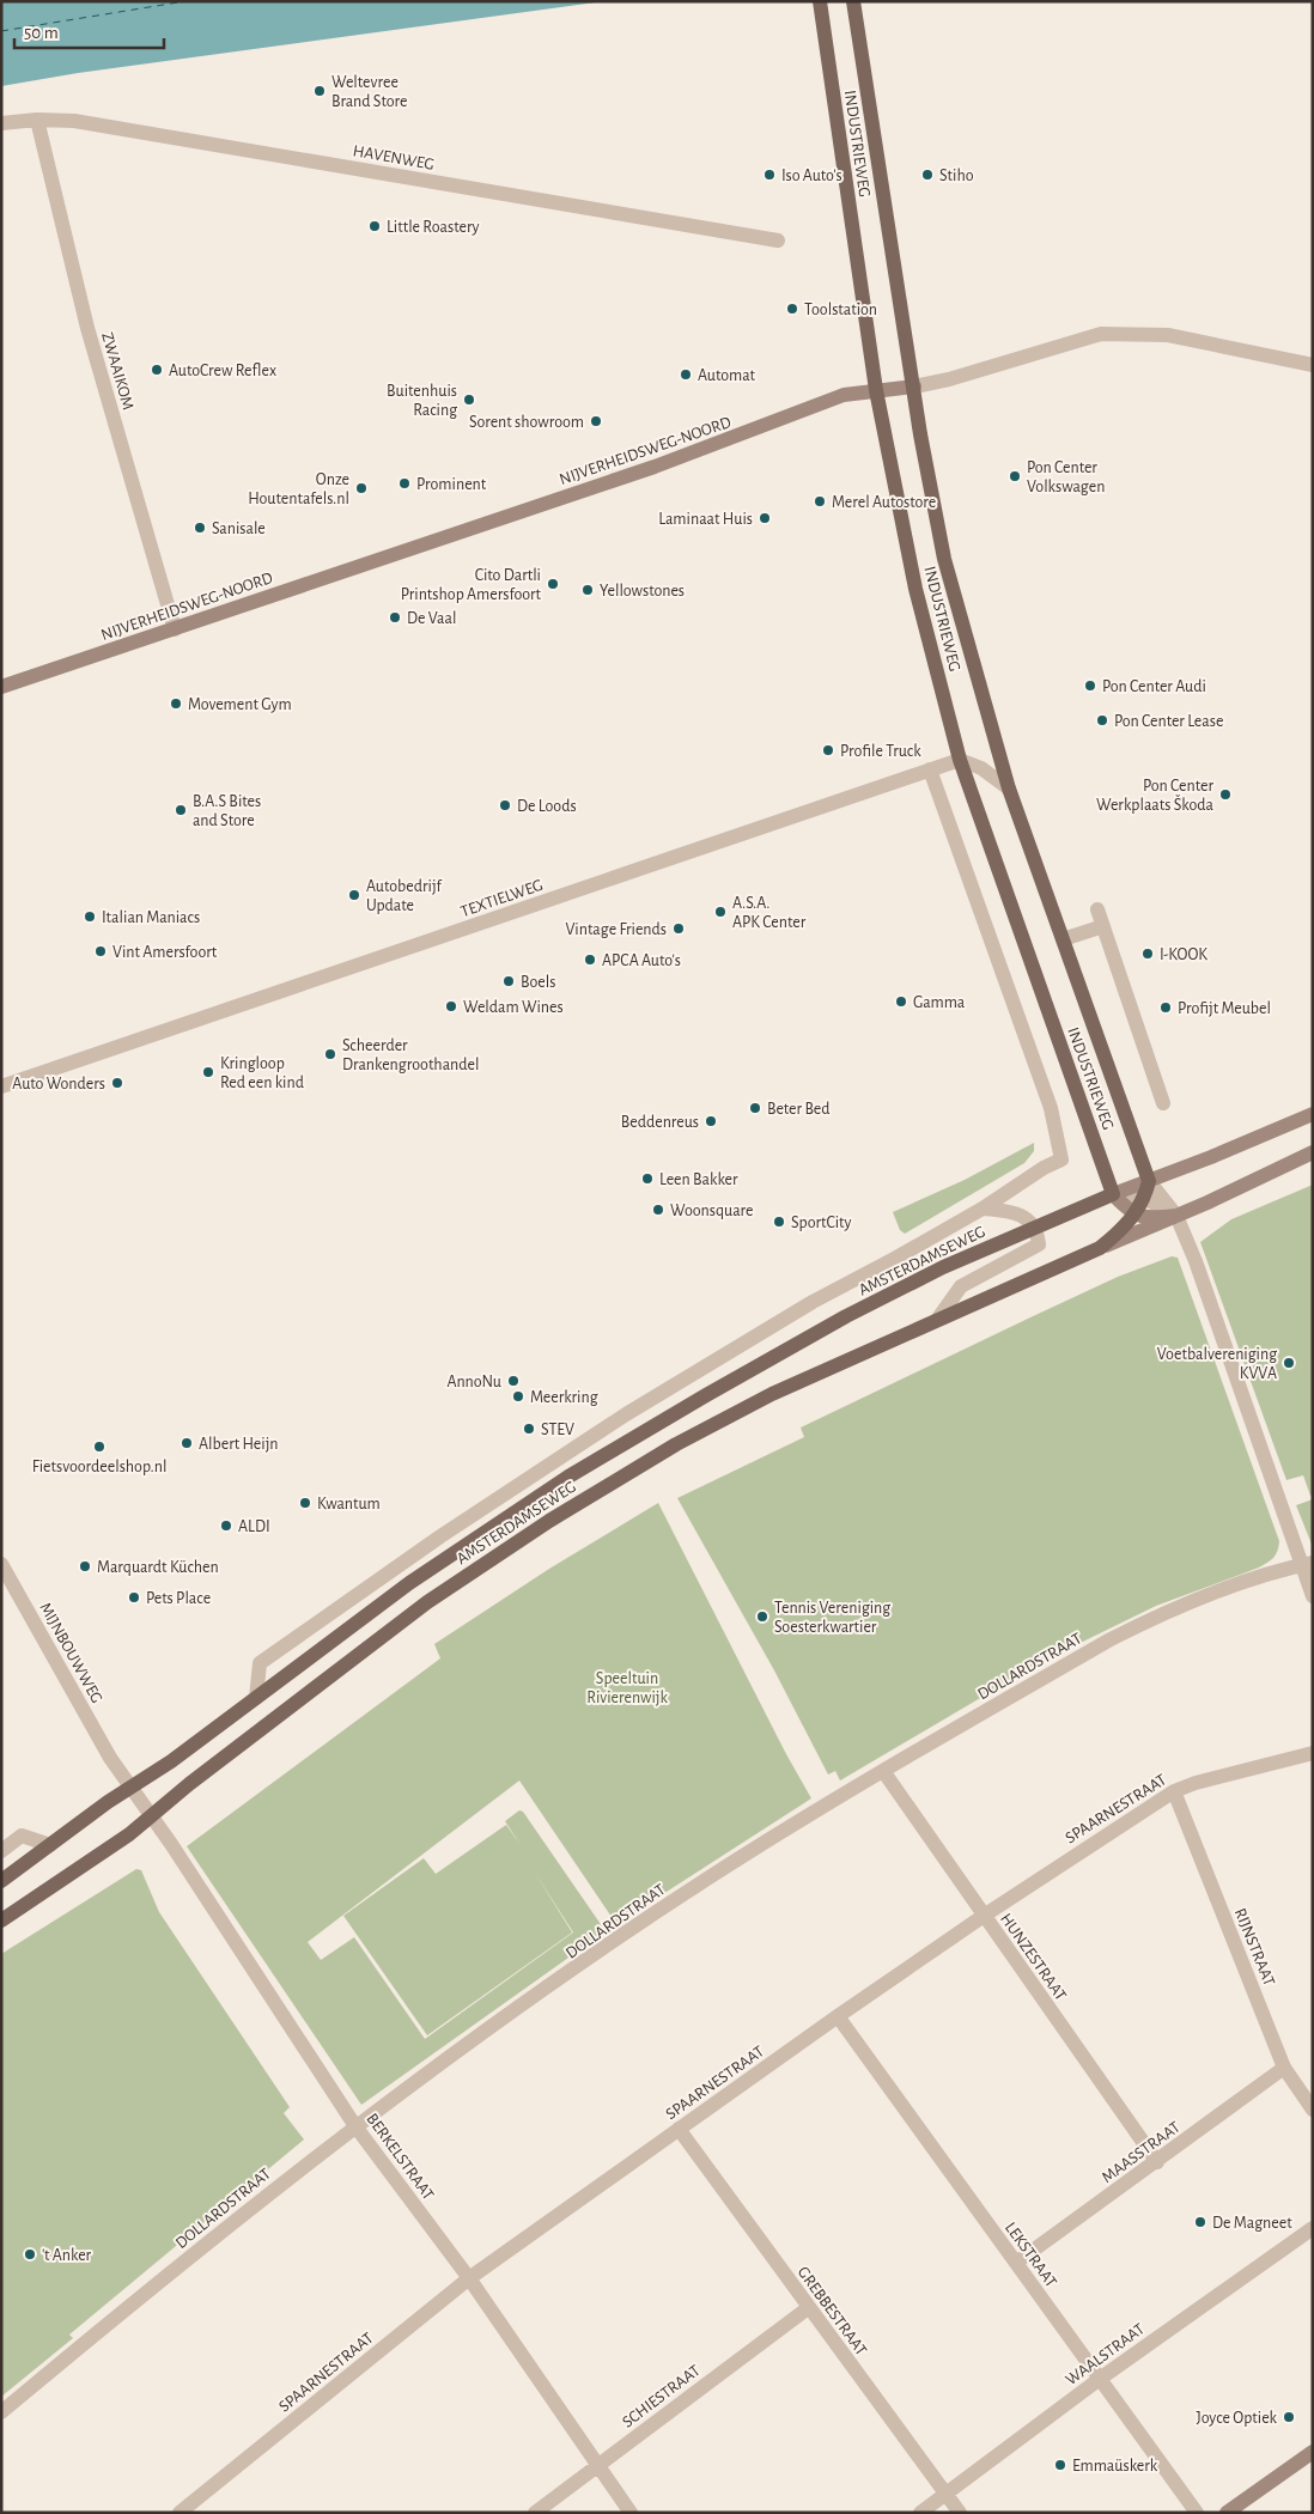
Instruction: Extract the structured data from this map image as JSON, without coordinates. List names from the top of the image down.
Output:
{
  "streets": {
    "main road": ["INDUSTRIEWEG", "AMSTERDAMSEWEG"],
    "street": [
      "HAVENWEG",
      "ZWAAIKOM",
      "NIJVERHEIDSWEG-NOORD",
      "TEXTIELWEG",
      "MIJNBOUWWEG",
      "DOLLARDSTRAAT",
      "SPAARNESTRAAT",
      "RIJNSTRAAT",
      "HUNZESTRAAT",
      "MAASSTRAAT",
      "BERKELSTRAAT",
      "LEKSTRAAT",
      "GREBBESTRAAT",
      "WAALSTRAAT",
      "SCHIESTRAAT"
    ]
  },
  "crossings": [
    ["INDUSTRIEWEG", "NIJVERHEIDSWEG-NOORD"],
    ["INDUSTRIEWEG", "TEXTIELWEG"],
    ["INDUSTRIEWEG", "AMSTERDAMSEWEG"],
    ["HAVENWEG", "ZWAAIKOM"],
    ["ZWAAIKOM", "NIJVERHEIDSWEG-NOORD"],
    ["TEXTIELWEG", "AMSTERDAMSEWEG"],
    ["AMSTERDAMSEWEG", "MIJNBOUWWEG"],
    ["AMSTERDAMSEWEG", "BERKELSTRAAT"],
    ["DOLLARDSTRAAT", "HUNZESTRAAT"],
    ["DOLLARDSTRAAT", "BERKELSTRAAT"],
    ["SPAARNESTRAAT", "RIJNSTRAAT"],
    ["SPAARNESTRAAT", "HUNZESTRAAT"],
    ["SPAARNESTRAAT", "BERKELSTRAAT"],
    ["SPAARNESTRAAT", "LEKSTRAAT"],
    ["SPAARNESTRAAT", "GREBBESTRAAT"],
    ["RIJNSTRAAT", "MAASSTRAAT"],
    ["HUNZESTRAAT", "MAASSTRAAT"],
    ["MAASSTRAAT", "LEKSTRAAT"],
    ["BERKELSTRAAT", "SCHIESTRAAT"],
    ["LEKSTRAAT", "WAALSTRAAT"],
    ["GREBBESTRAAT", "WAALSTRAAT"],
    ["GREBBESTRAAT", "SCHIESTRAAT"]
  ],
  "parks": ["Speeltuin Rivierenwijk"],
  "places": [
    "Weltevree Brand Store",
    "Iso Auto's",
    "Stiho",
    "Little Roastery",
    "Toolstation",
    "AutoCrew Reflex",
    "Automat",
    "Buitenhuis Racing",
    "Sorent showroom",
    "Pon Center Volkswagen",
    "Prominent",
    "Onze Houtentafels.nl",
    "Merel Autostore",
    "Laminaat Huis",
    "Sanisale",
    "Cito Dartli Printshop Amersfoort",
    "Yellowstones",
    "De Vaal",
    "Pon Center Audi",
    "Movement Gym",
    "Pon Center Lease",
    "Profile Truck",
    "Pon Center Werkplaats Škoda",
    "De Loods",
    "B.A.S Bites and Store",
    "Autobedrijf Update",
    "A.S.A. APK Center",
    "Italian Maniacs",
    "Vintage Friends",
    "Vint Amersfoort",
    "I-KOOK",
    "APCA Auto's",
    "Boels",
    "Gamma",
    "Weldam Wines",
    "Profijt Meubel",
    "Scheerder Drankengroothandel",
    "Kringloop Red een kind",
    "Auto Wonders",
    "Beter Bed",
    "Beddenreus",
    "Leen Bakker",
    "Woonsquare",
    "SportCity",
    "Voetbalvereniging KVVA",
    "AnnoNu",
    "Meerkring",
    "STEV",
    "Albert Heijn",
    "Fietsvoordeelshop.nl",
    "Kwantum",
    "ALDI",
    "Marquardt Küchen",
    "Pets Place",
    "Tennis Vereniging Soesterkwartier",
    "De Magneet",
    "'t Anker",
    "Joyce Optiek",
    "Emmaüskerk"
  ],
  "scale_bar": "50 m"
}
